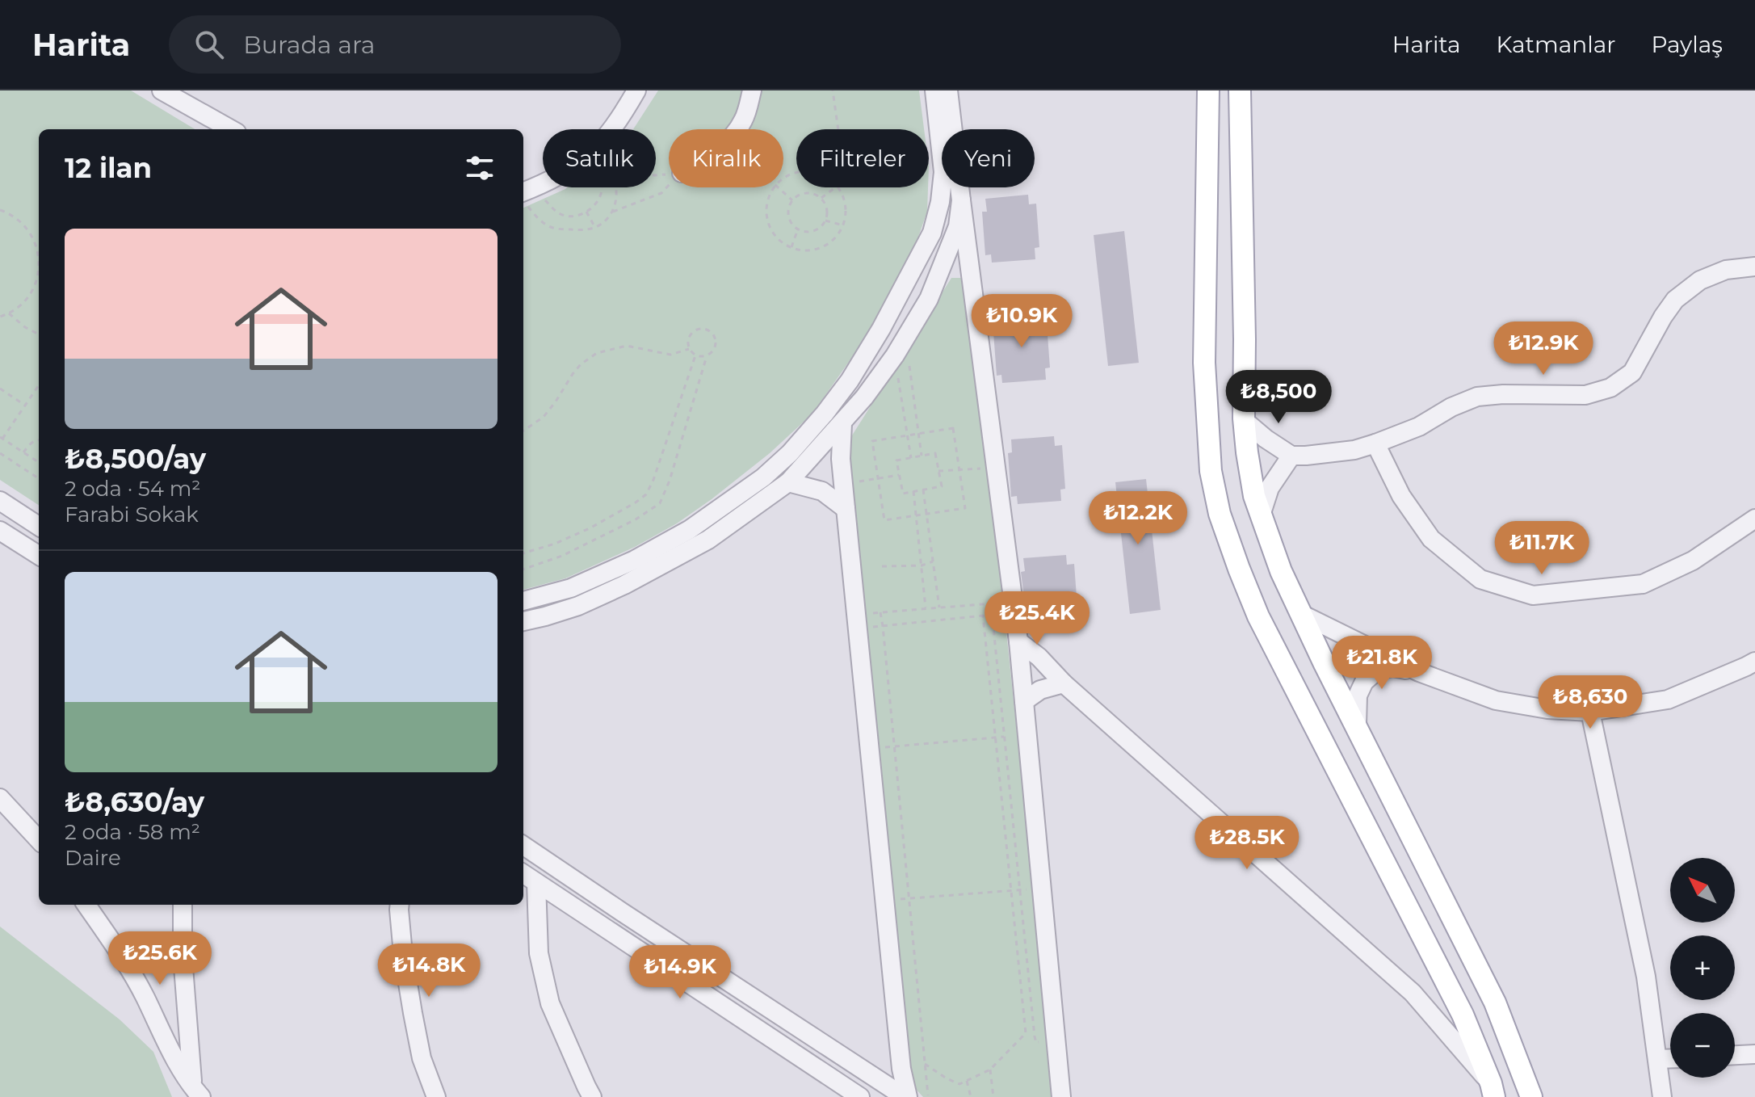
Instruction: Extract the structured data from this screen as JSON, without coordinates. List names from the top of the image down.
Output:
{
  "north": "top left",
  "page": {
    "header": "Harita",
    "search": "Burada ara",
    "nav": ["Harita", "Katmanlar", "Paylaş"],
    "chip": [
      "Satılık",
      "Kiralık",
      "Filtreler",
      "Yeni"
    ],
    "heading": "12 ilan",
    "list": [
      {
        "name": "₺8,500/ay",
        "note": "2 oda · 54 m² · Farabi Sokak"
      },
      {
        "name": "₺8,630/ay",
        "note": "2 oda · 58 m² · Daire"
      }
    ],
    "price": [
      "₺10.9K",
      "₺12.9K",
      "₺8,500",
      "₺12.2K",
      "₺11.7K",
      "₺25.4K",
      "₺21.8K",
      "₺8,630",
      "₺28.5K",
      "₺25.6K",
      "₺14.8K",
      "₺14.9K"
    ],
    "map_buttons": ["+", "−"]
  }
}
